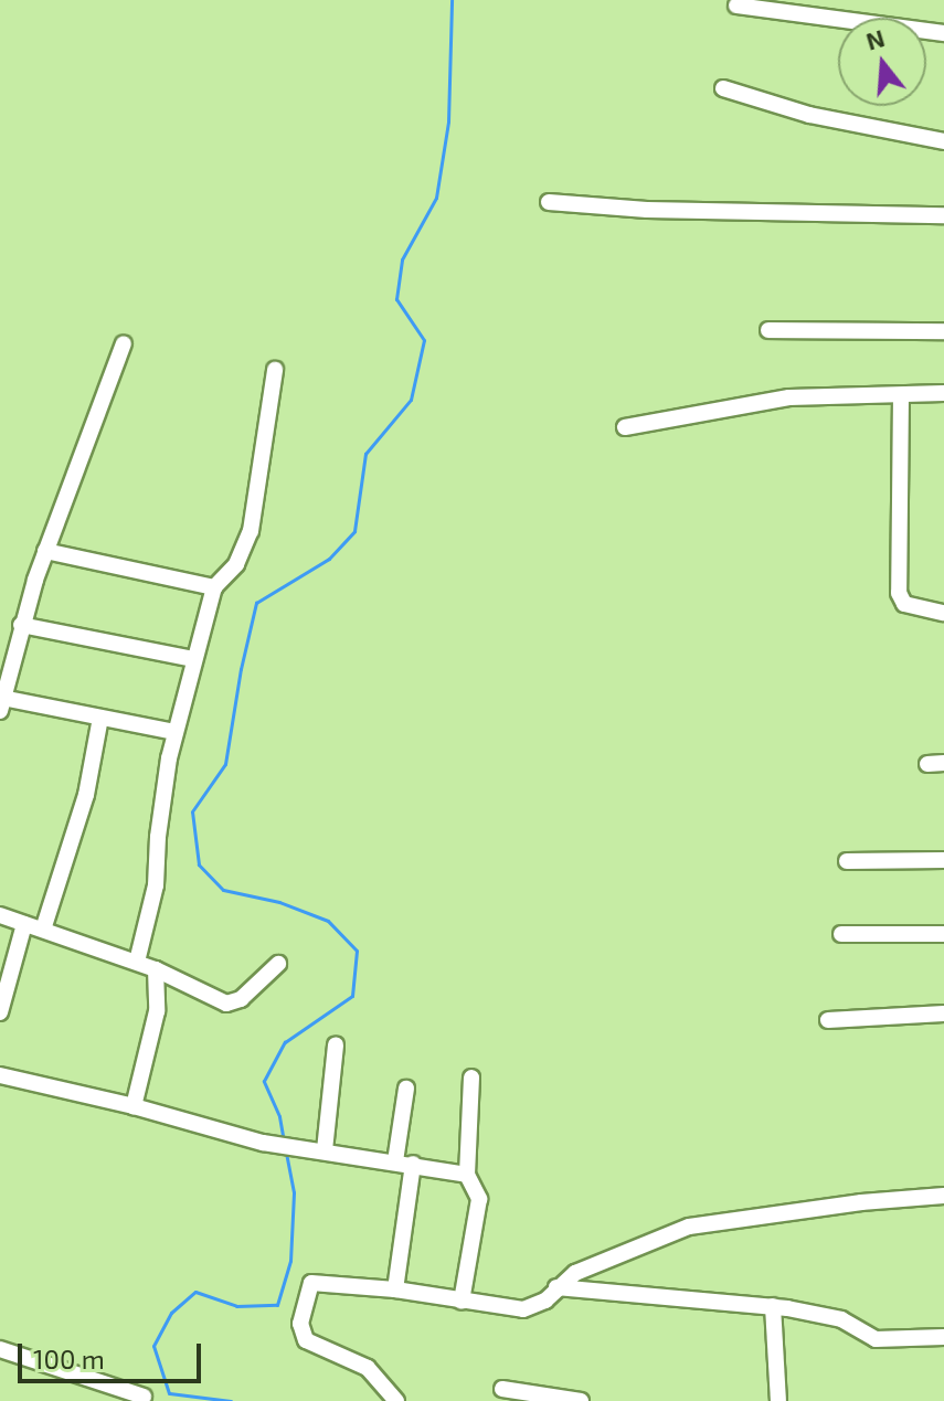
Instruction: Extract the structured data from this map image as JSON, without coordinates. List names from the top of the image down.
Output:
{
  "scale_bar": "100 m",
  "north": "top"
}
